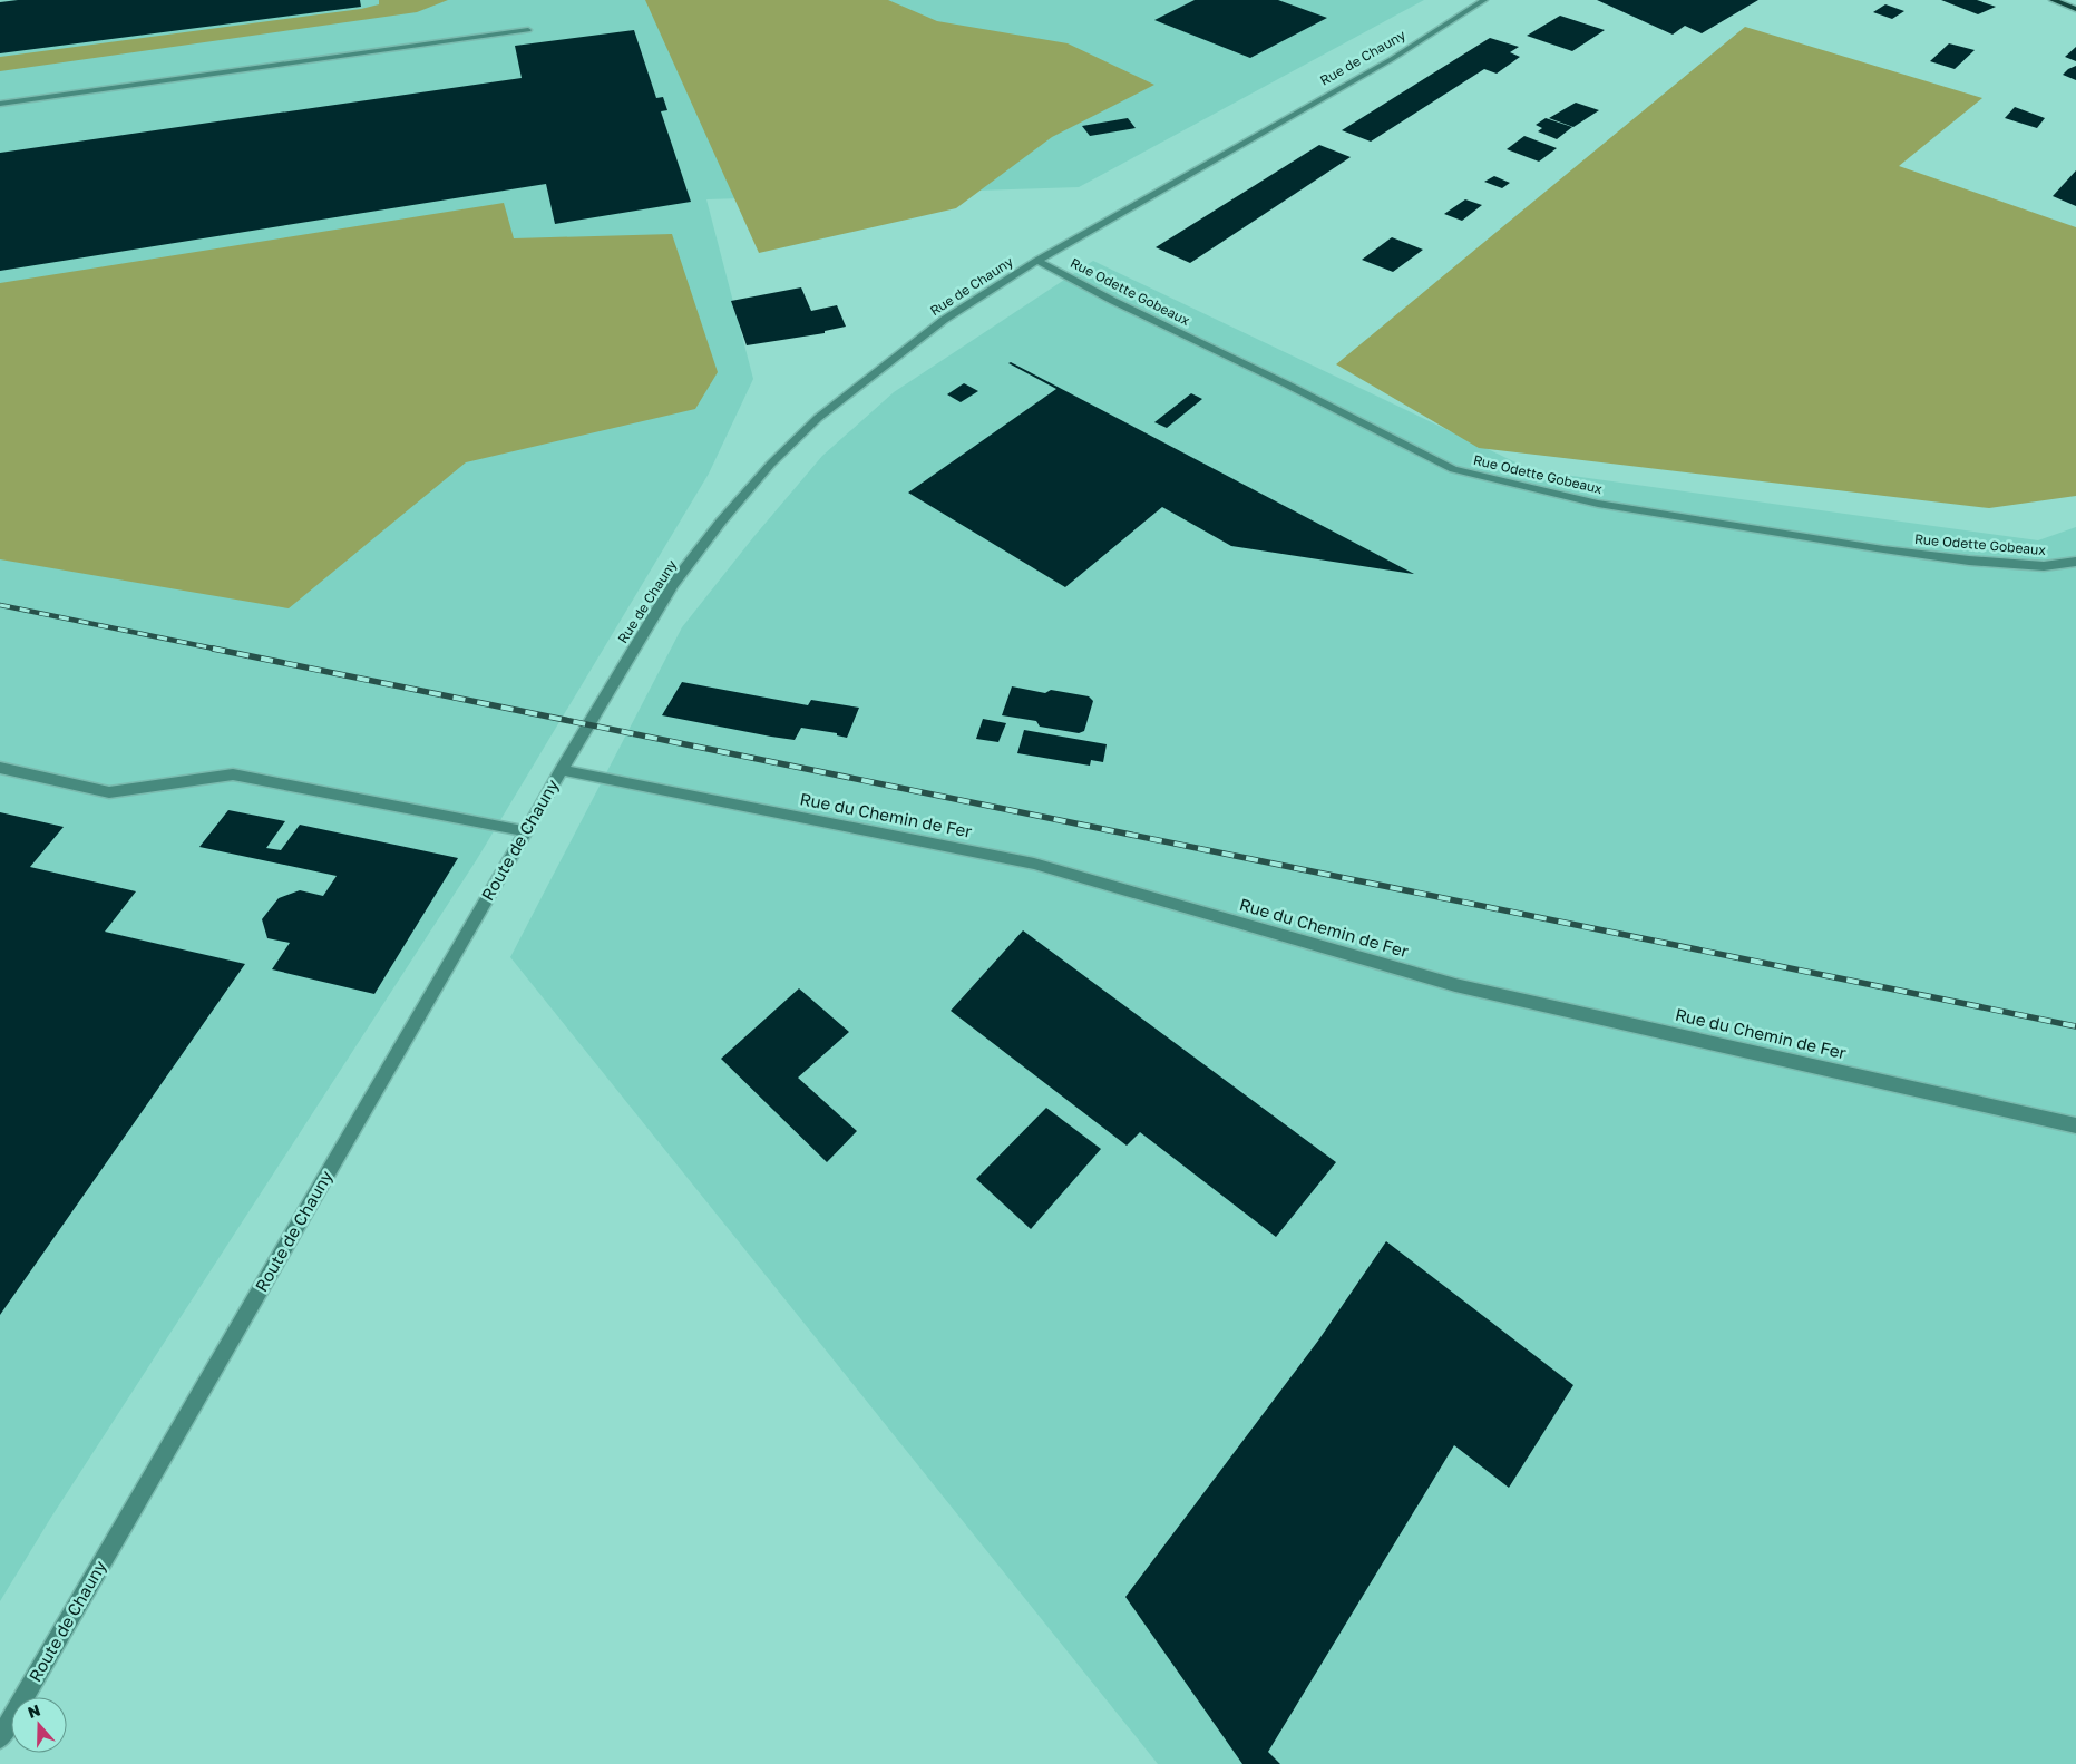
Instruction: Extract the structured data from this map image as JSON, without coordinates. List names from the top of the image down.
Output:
{
  "streets": {
    "street": [
      "Rue de Chauny",
      "Rue Odette Gobeaux",
      "Rue du Chemin de Fer",
      "Route de Chauny"
    ]
  },
  "crossings": [
    ["Rue de Chauny", "Rue Odette Gobeaux"],
    ["Rue de Chauny", "Route de Chauny"],
    ["Rue du Chemin de Fer", "Route de Chauny"]
  ],
  "north": "top"
}
